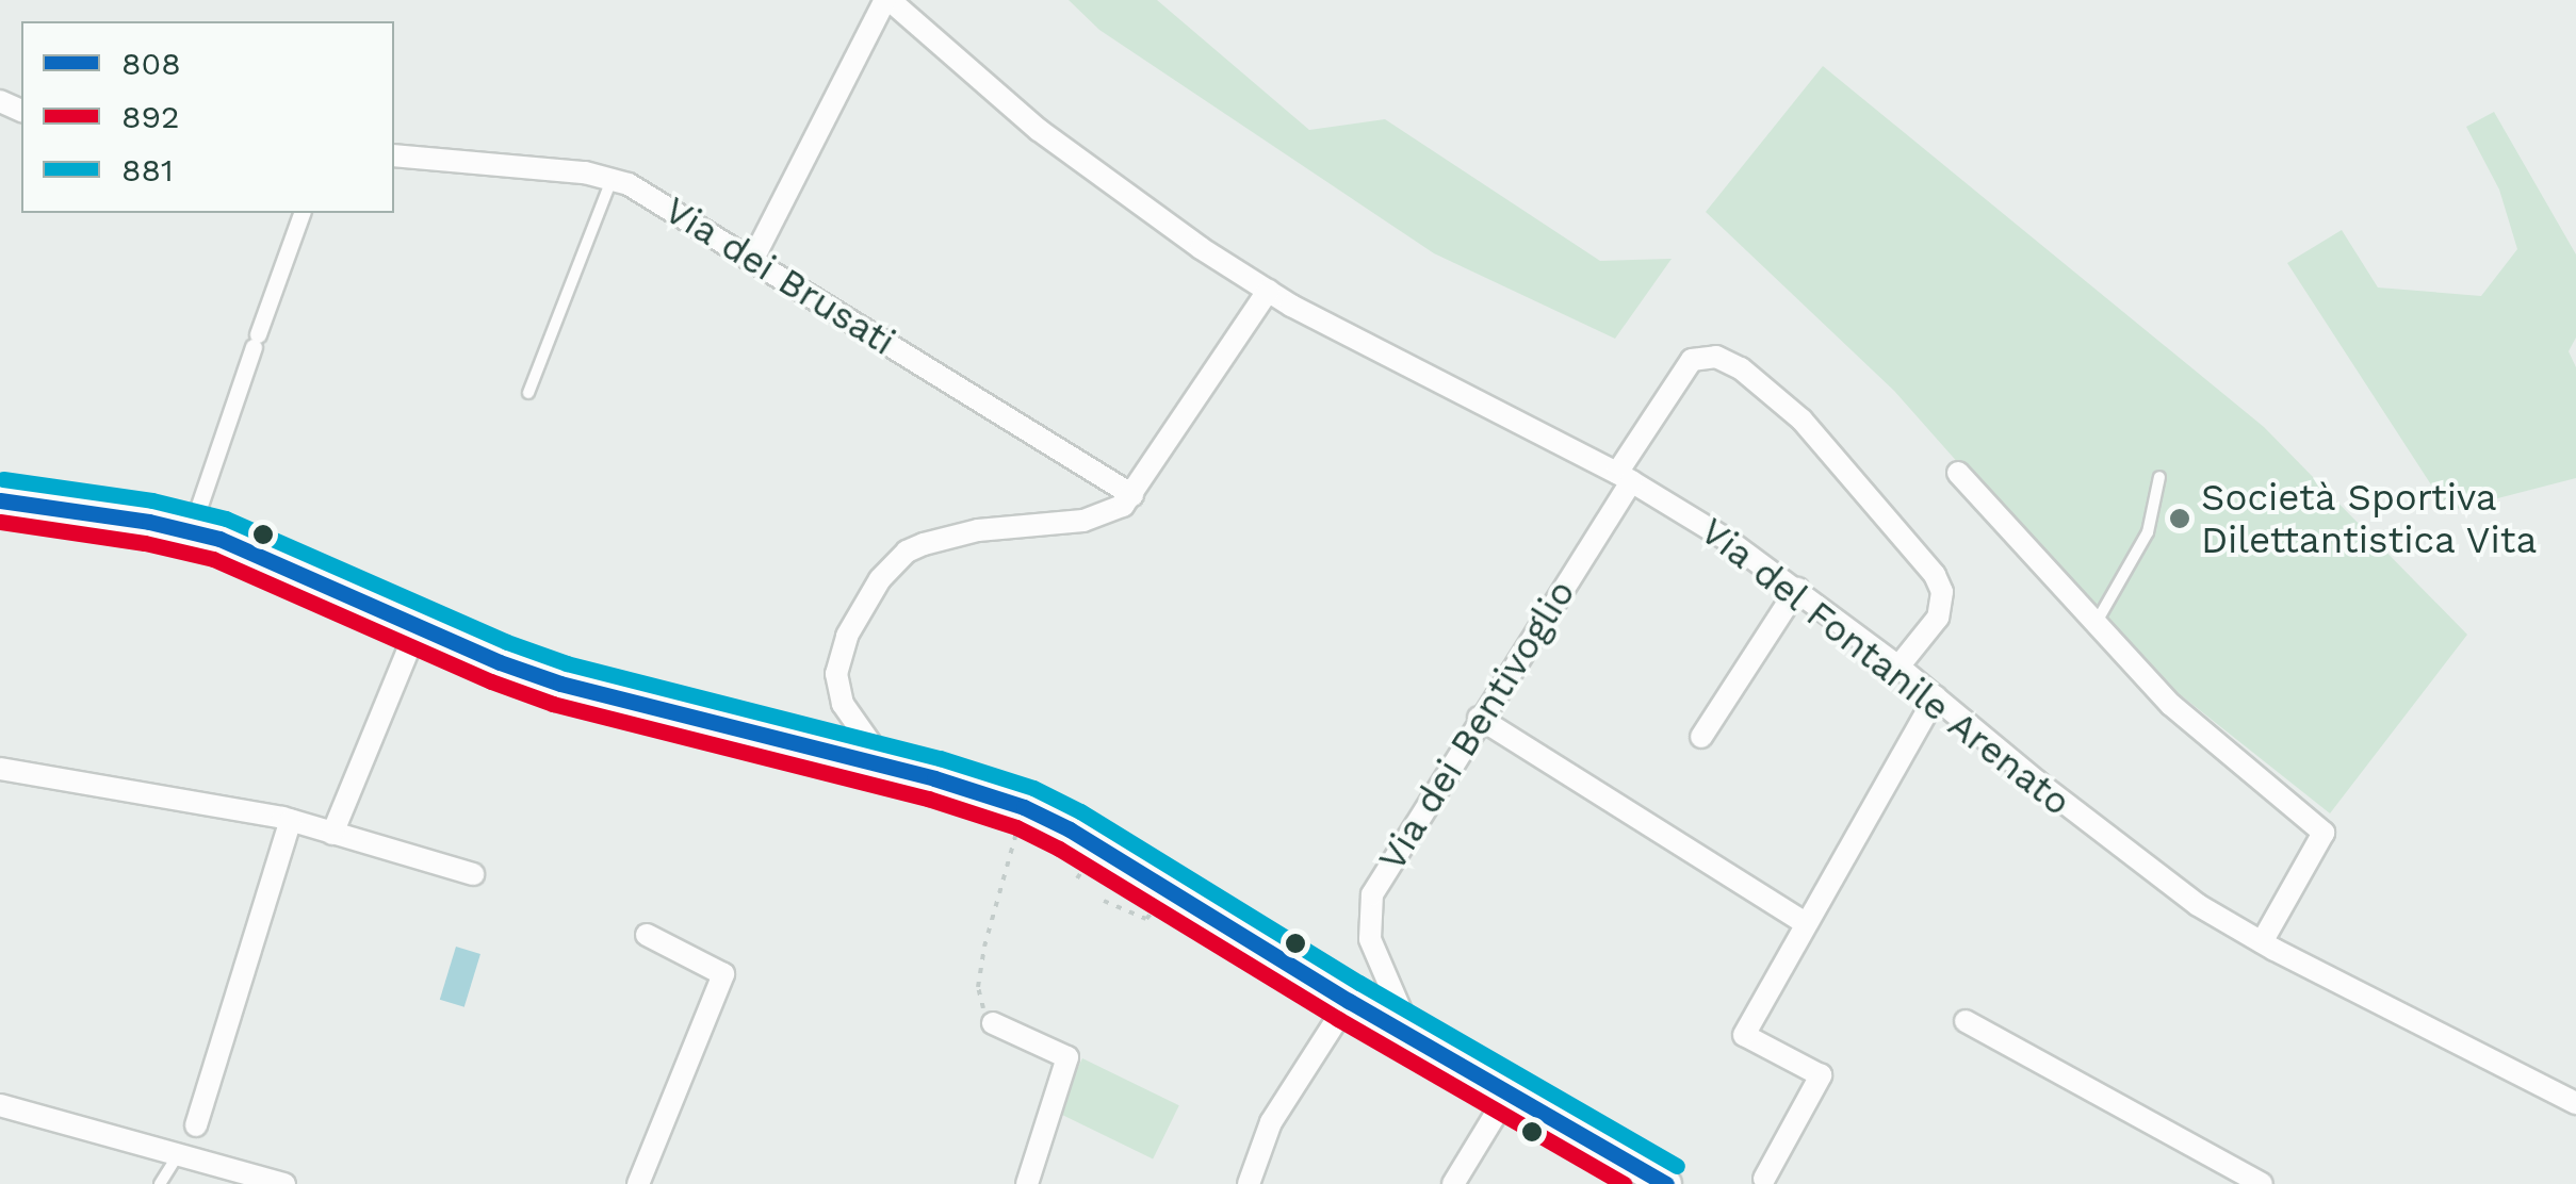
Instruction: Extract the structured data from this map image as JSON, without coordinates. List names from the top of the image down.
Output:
{
  "streets": {
    "street": ["Via dei Brusati", "Via del Fontanile Arenato", "Via dei Bentivoglio"]
  },
  "crossings": [
    ["Via del Fontanile Arenato", "Via dei Bentivoglio"]
  ],
  "places": ["Società Sportiva Dilettantistica Vita"],
  "lines": ["transit line 881", "transit line 808", "transit line 892"],
  "legend": ["808", "892", "881"]
}
